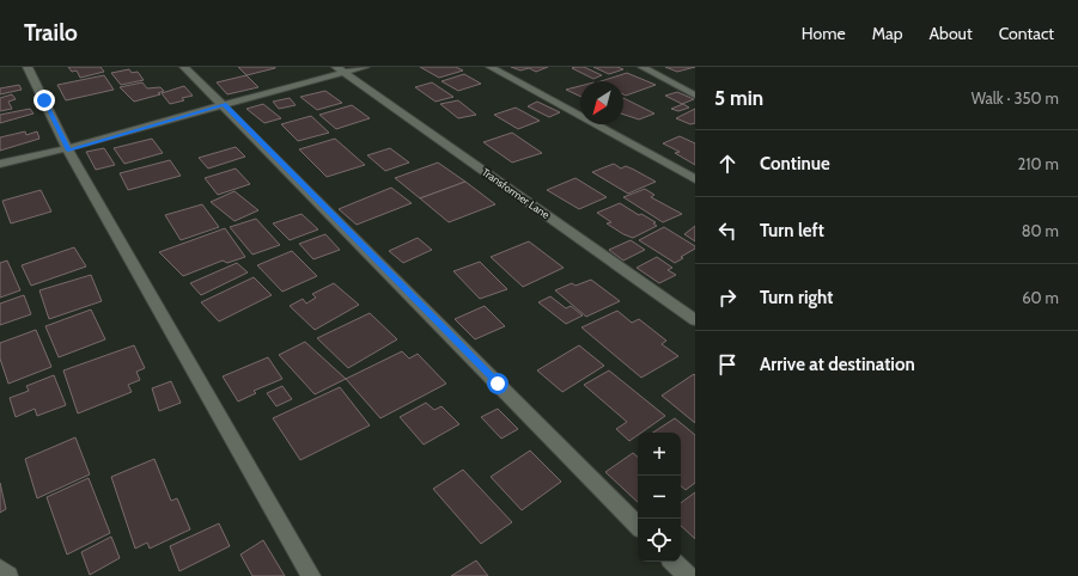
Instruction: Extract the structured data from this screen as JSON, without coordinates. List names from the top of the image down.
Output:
{
  "streets": {
    "street": ["Transformer Lane"]
  },
  "north": "bottom left",
  "page": {
    "header": "Trailo",
    "nav": [
      "Home",
      "Map",
      "About",
      "Contact"
    ],
    "heading": ["5 min", "Walk · 350 m"],
    "list": [
      ["Continue", "210 m"],
      ["Turn left", "80 m"],
      ["Turn right", "60 m"],
      "Arrive at destination"
    ],
    "map_buttons": ["+", "−"]
  }
}
